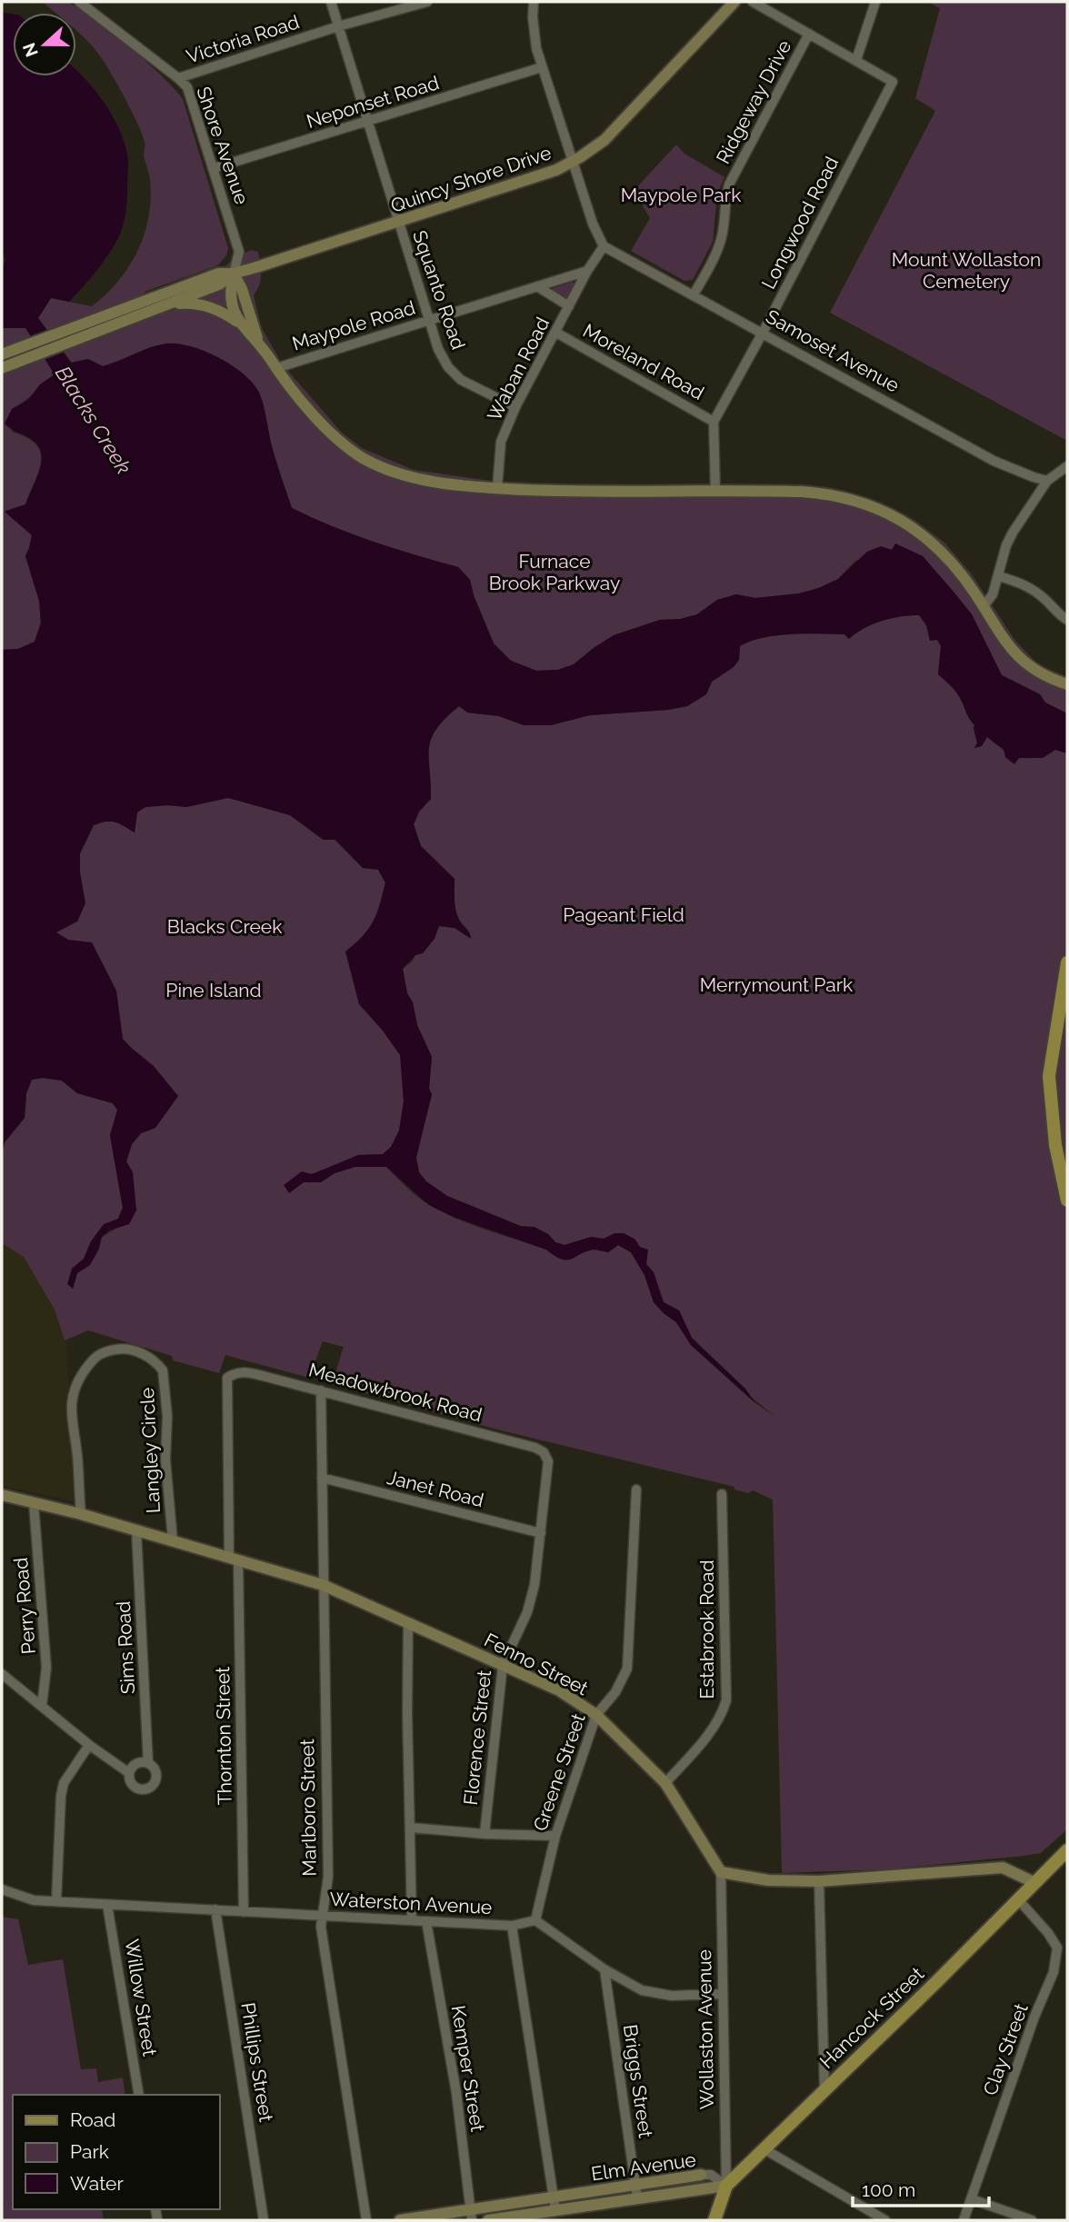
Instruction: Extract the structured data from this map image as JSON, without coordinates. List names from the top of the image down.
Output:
{
  "streets": {
    "main road": [
      "Quincy Shore Drive",
      "Fenno Street",
      "Hancock Street",
      "Elm Avenue"
    ],
    "street": [
      "Victoria Road",
      "Neponset Road",
      "Ridgeway Drive",
      "Shore Avenue",
      "Longwood Road",
      "Squanto Road",
      "Maypole Road",
      "Samoset Avenue",
      "Moreland Road",
      "Waban Road",
      "Meadowbrook Road",
      "Langley Circle",
      "Janet Road",
      "Perry Road",
      "Estabrook Road",
      "Sims Road",
      "Thornton Street",
      "Florence Street",
      "Greene Street",
      "Marlboro Street",
      "Waterston Avenue",
      "Willow Street",
      "Wollaston Avenue",
      "Clay Street",
      "Phillips Street",
      "Kemper Street",
      "Briggs Street"
    ]
  },
  "crossings": [
    ["Victoria Road", "Shore Avenue"],
    ["Victoria Road", "Squanto Road"],
    ["Neponset Road", "Shore Avenue"],
    ["Neponset Road", "Squanto Road"],
    ["Ridgeway Drive", "Samoset Avenue"],
    ["Shore Avenue", "Quincy Shore Drive"],
    ["Quincy Shore Drive", "Squanto Road"],
    ["Longwood Road", "Samoset Avenue"],
    ["Longwood Road", "Moreland Road"],
    ["Squanto Road", "Maypole Road"],
    ["Squanto Road", "Waban Road"],
    ["Maypole Road", "Waban Road"],
    ["Moreland Road", "Waban Road"],
    ["Meadowbrook Road", "Thornton Street"],
    ["Meadowbrook Road", "Florence Street"],
    ["Meadowbrook Road", "Marlboro Street"],
    ["Langley Circle", "Fenno Street"],
    ["Janet Road", "Florence Street"],
    ["Janet Road", "Marlboro Street"],
    ["Perry Road", "Sims Road"],
    ["Perry Road", "Fenno Street"],
    ["Estabrook Road", "Fenno Street"],
    ["Sims Road", "Fenno Street"],
    ["Fenno Street", "Thornton Street"],
    ["Fenno Street", "Florence Street"],
    ["Fenno Street", "Greene Street"],
    ["Fenno Street", "Marlboro Street"],
    ["Fenno Street", "Wollaston Avenue"],
    ["Thornton Street", "Waterston Avenue"],
    ["Greene Street", "Waterston Avenue"],
    ["Marlboro Street", "Waterston Avenue"],
    ["Waterston Avenue", "Willow Street"],
    ["Waterston Avenue", "Phillips Street"],
    ["Waterston Avenue", "Kemper Street"],
    ["Hancock Street", "Wollaston Avenue"],
    ["Hancock Street", "Clay Street"],
    ["Hancock Street", "Elm Avenue"],
    ["Wollaston Avenue", "Elm Avenue"],
    ["Kemper Street", "Elm Avenue"],
    ["Briggs Street", "Elm Avenue"]
  ],
  "water": ["Blacks Creek"],
  "parks": [
    "Maypole Park",
    "Mount Wollaston Cemetery",
    "Furnace Brook Parkway",
    "Pageant Field",
    "Blacks Creek",
    "Merrymount Park",
    "Pine Island"
  ],
  "legend": ["Road", "Park", "Water"],
  "scale_bar": "100 m",
  "north": "left"
}
